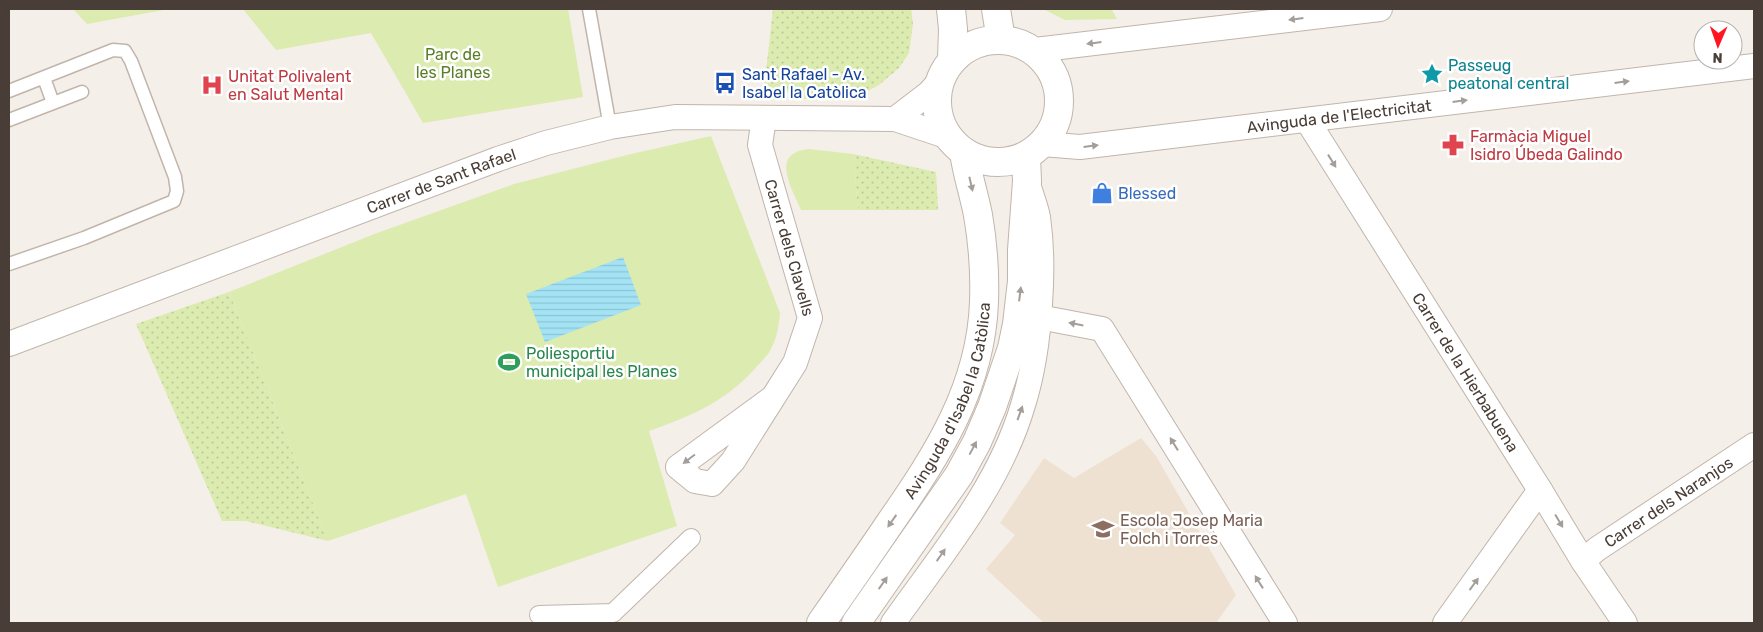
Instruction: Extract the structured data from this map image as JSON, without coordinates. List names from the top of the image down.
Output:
{
  "streets": {
    "street": [
      "Avinguda de l'Electricitat",
      "Carrer de Sant Rafael",
      "Carrer dels Clavells",
      "Carrer de la Hierbabuena",
      "Avinguda d'Isabel la Catòlica",
      "Carrer dels Naranjos"
    ]
  },
  "crossings": [
    ["Avinguda de l'Electricitat", "Carrer de Sant Rafael"],
    ["Avinguda de l'Electricitat", "Carrer de la Hierbabuena"],
    ["Avinguda de l'Electricitat", "Avinguda d'Isabel la Catòlica"],
    ["Carrer de Sant Rafael", "Carrer dels Clavells"],
    ["Carrer de Sant Rafael", "Avinguda d'Isabel la Catòlica"],
    ["Carrer de la Hierbabuena", "Carrer dels Naranjos"]
  ],
  "one_way": ["Carrer de la Hierbabuena"],
  "parks": ["Parc de les Planes"],
  "places": {
    "place": ["Passeug peatonal central"],
    "bus stop": ["Sant Rafael - Av. Isabel la Catòlica"],
    "hospital": ["Unitat Polivalent en Salut Mental"],
    "pharmacy": ["Farmàcia Miguel Isidro Úbeda Galindo"],
    "shop": ["Blessed"],
    "sports": ["Poliesportiu municipal les Planes"],
    "school or university": ["Escola Josep Maria Folch i Torres"]
  },
  "north": "bottom"
}
